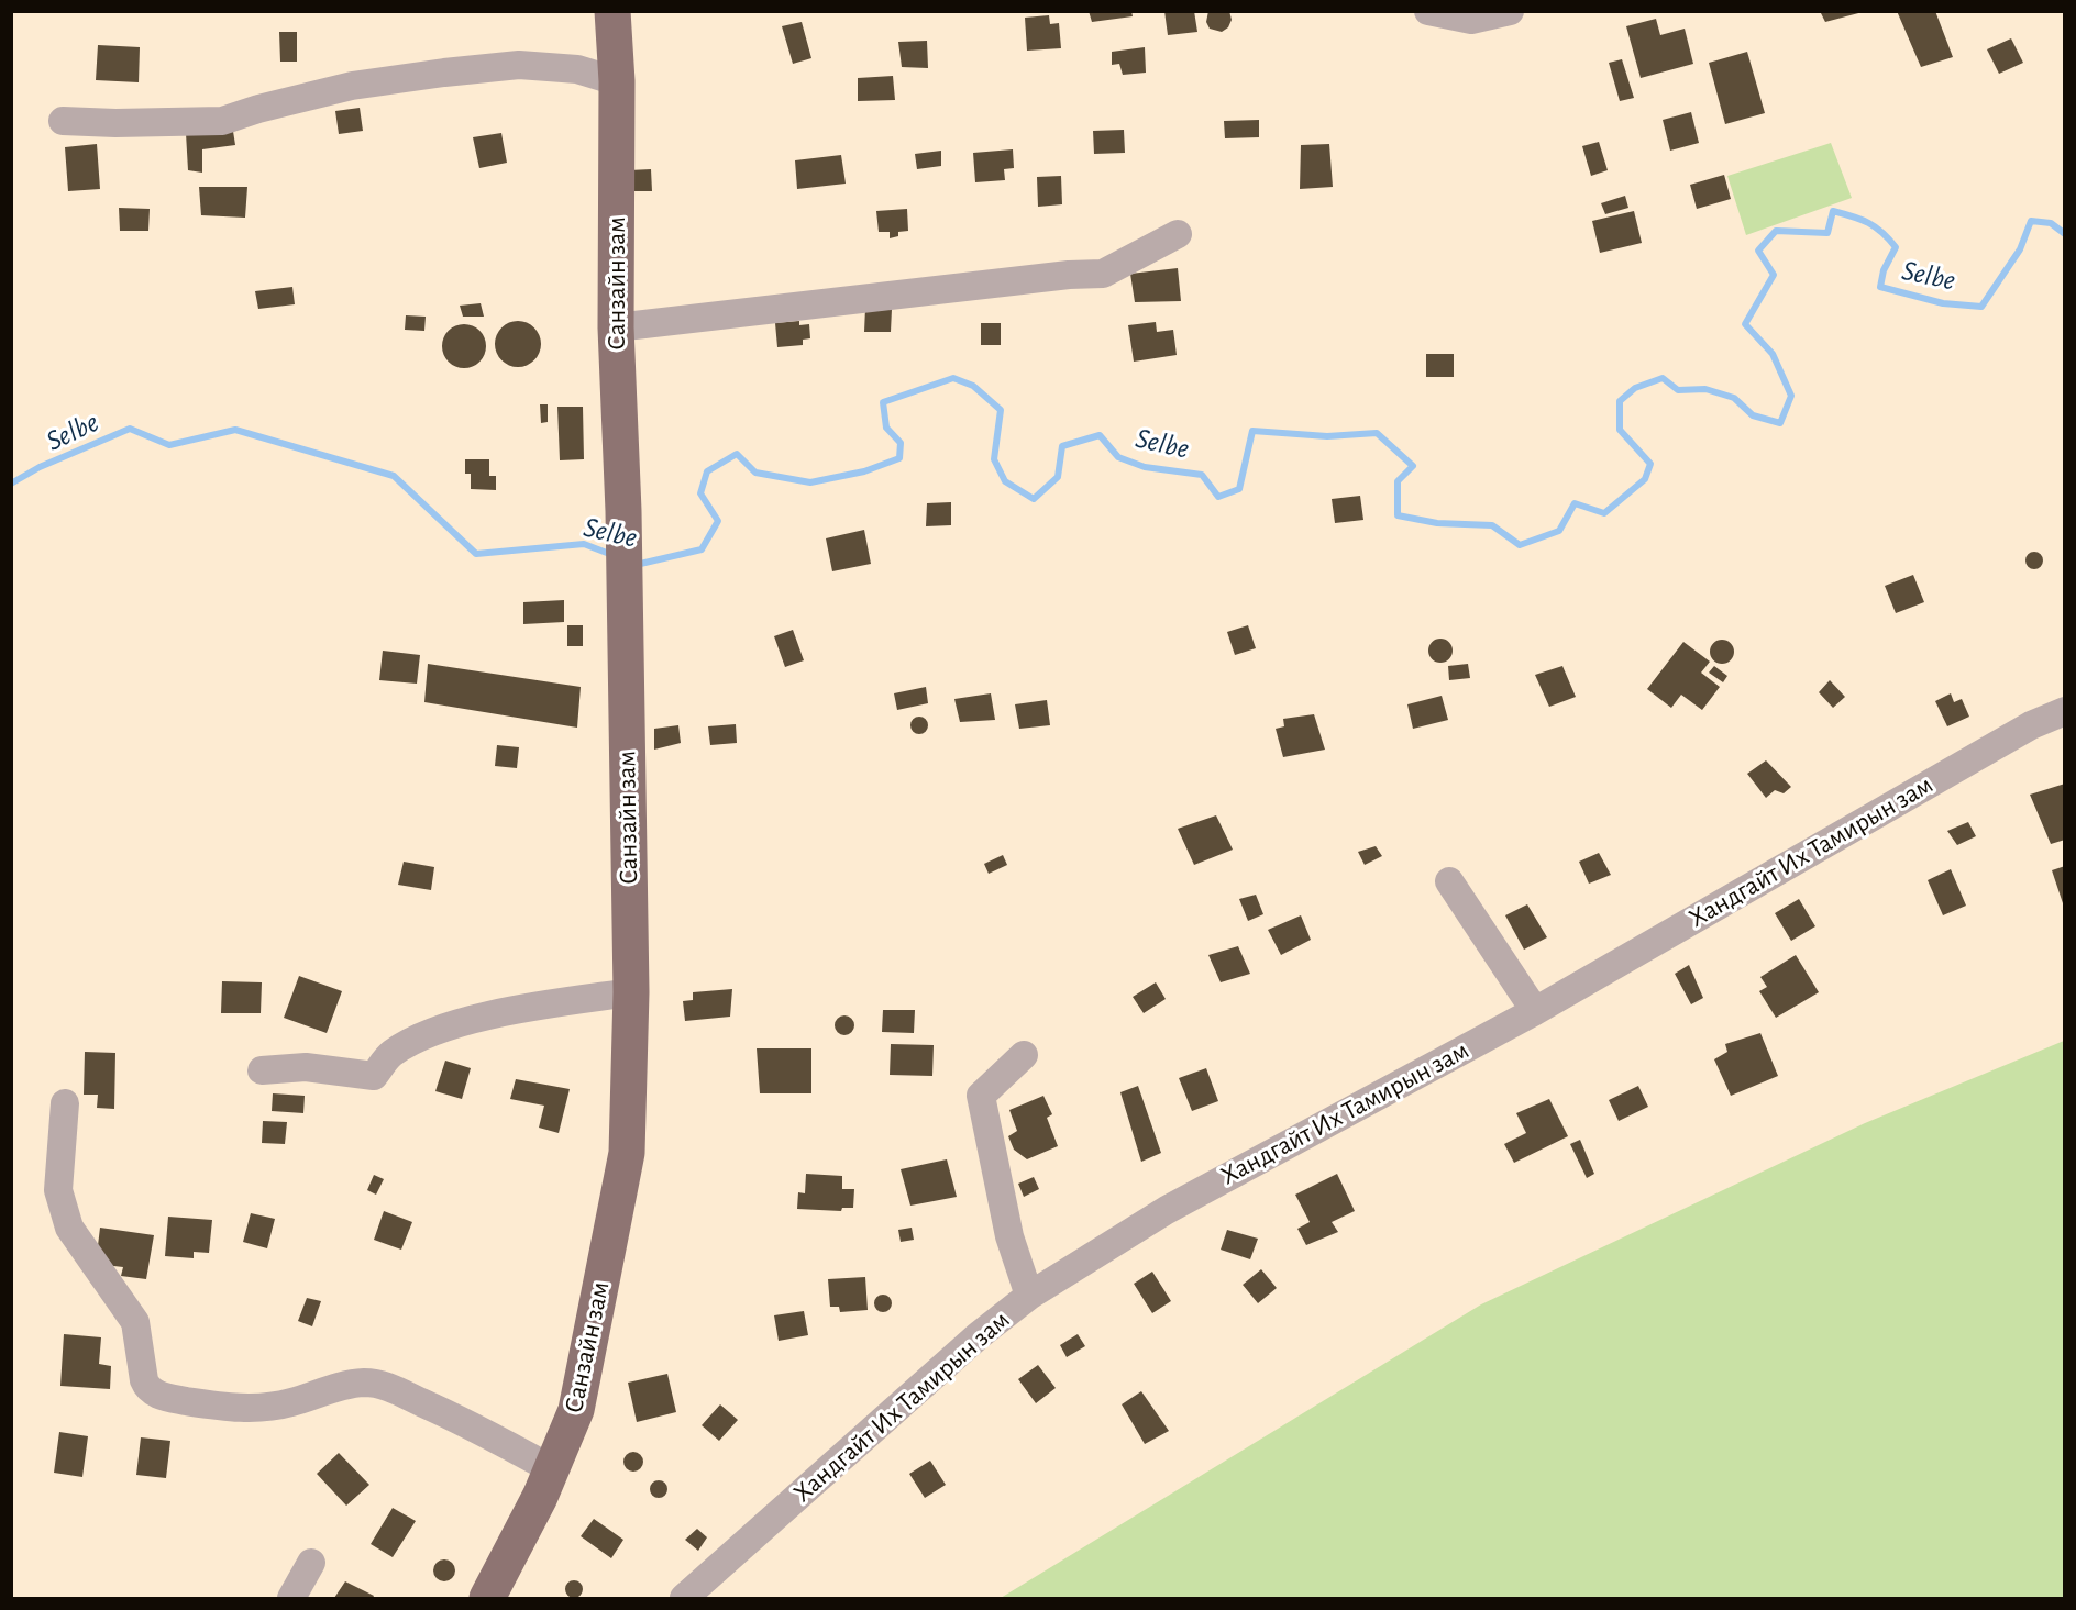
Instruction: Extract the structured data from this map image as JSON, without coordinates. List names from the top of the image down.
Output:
{
  "streets": {
    "main road": ["Санзайн зам"],
    "street": ["Хандгайт Их Тамирын зам"]
  },
  "water": ["Selbe"]
}
